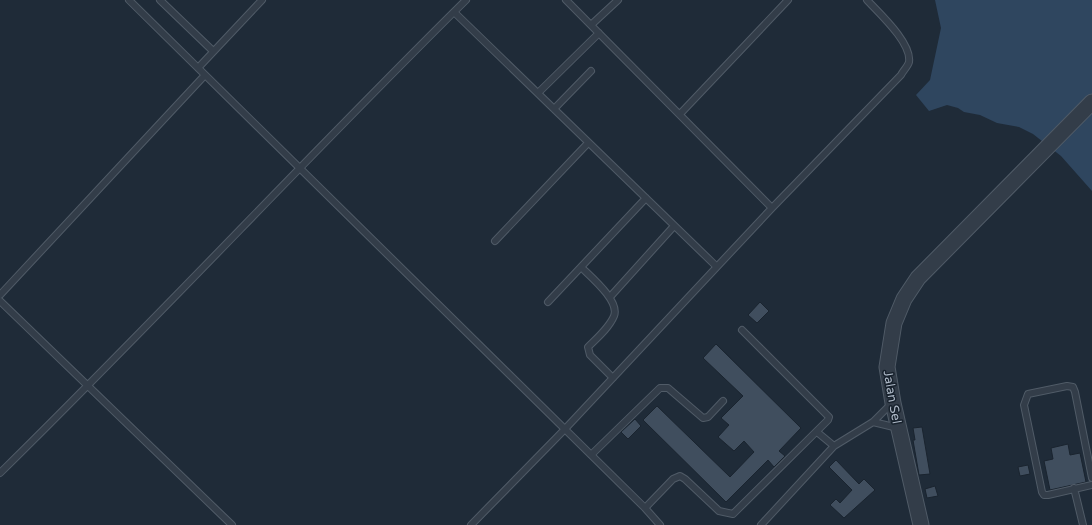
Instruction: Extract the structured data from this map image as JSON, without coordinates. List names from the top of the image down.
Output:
{
  "streets": {
    "street": ["Jalan Sel"]
  }
}
